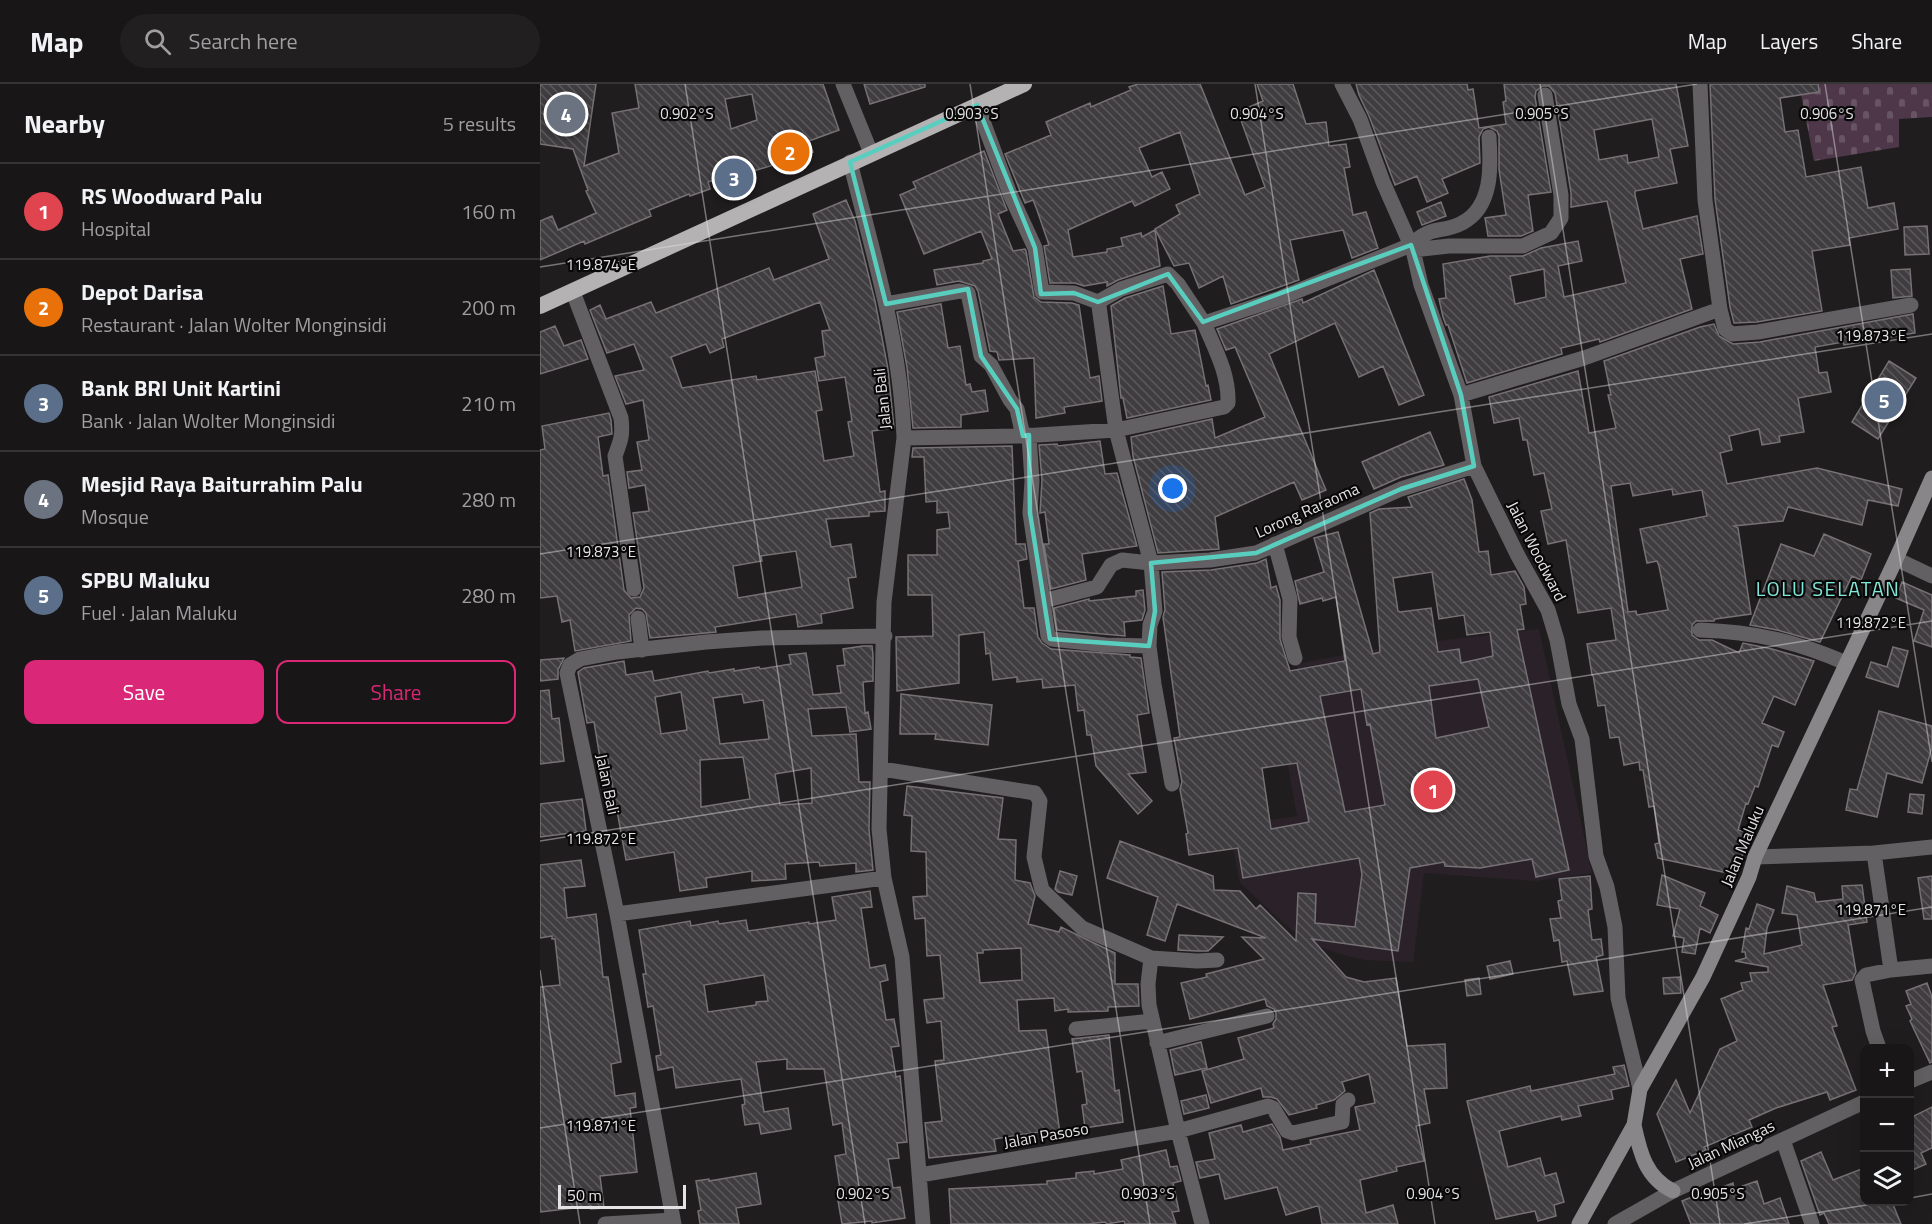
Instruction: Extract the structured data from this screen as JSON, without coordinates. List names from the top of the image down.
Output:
{
  "streets": {
    "main road": ["Jalan Maluku"],
    "street": [
      "Jalan Bali",
      "Lorong Raraoma",
      "Jalan Woodward",
      "Jalan Pasoso",
      "Jalan Miangas"
    ]
  },
  "crossings": [
    ["Jalan Bali", "Jalan Pasoso"],
    ["Lorong Raraoma", "Jalan Woodward"],
    ["Jalan Woodward", "Jalan Maluku"]
  ],
  "districts": ["LOLU SELATAN"],
  "scale_bar": "50 m",
  "page": {
    "header": "Map",
    "search": "Search here",
    "nav": ["Map", "Layers", "Share"],
    "heading": ["Nearby", "5 results"],
    "pins": [
      "4",
      "2",
      "3",
      "5",
      "1"
    ],
    "list": [
      {
        "mark": "1",
        "name": "RS Woodward Palu",
        "note": "Hospital",
        "value": "160 m"
      },
      {
        "mark": "2",
        "name": "Depot Darisa",
        "note": "Restaurant · Jalan Wolter Monginsidi",
        "value": "200 m"
      },
      {
        "mark": "3",
        "name": "Bank BRI Unit Kartini",
        "note": "Bank · Jalan Wolter Monginsidi",
        "value": "210 m"
      },
      {
        "mark": "4",
        "name": "Mesjid Raya Baiturrahim Palu",
        "note": "Mosque",
        "value": "280 m"
      },
      {
        "mark": "5",
        "name": "SPBU Maluku",
        "note": "Fuel · Jalan Maluku",
        "value": "280 m"
      }
    ],
    "buttons": ["Save", "Share"],
    "map_buttons": ["+", "−"],
    "scale": "50 m"
  },
  "coordinates": [
    "0.906°S",
    "0.902°S",
    "0.903°S",
    "0.904°S",
    "0.905°S",
    "119.874°E",
    "119.873°E",
    "119.872°E",
    "119.871°E"
  ]
}
